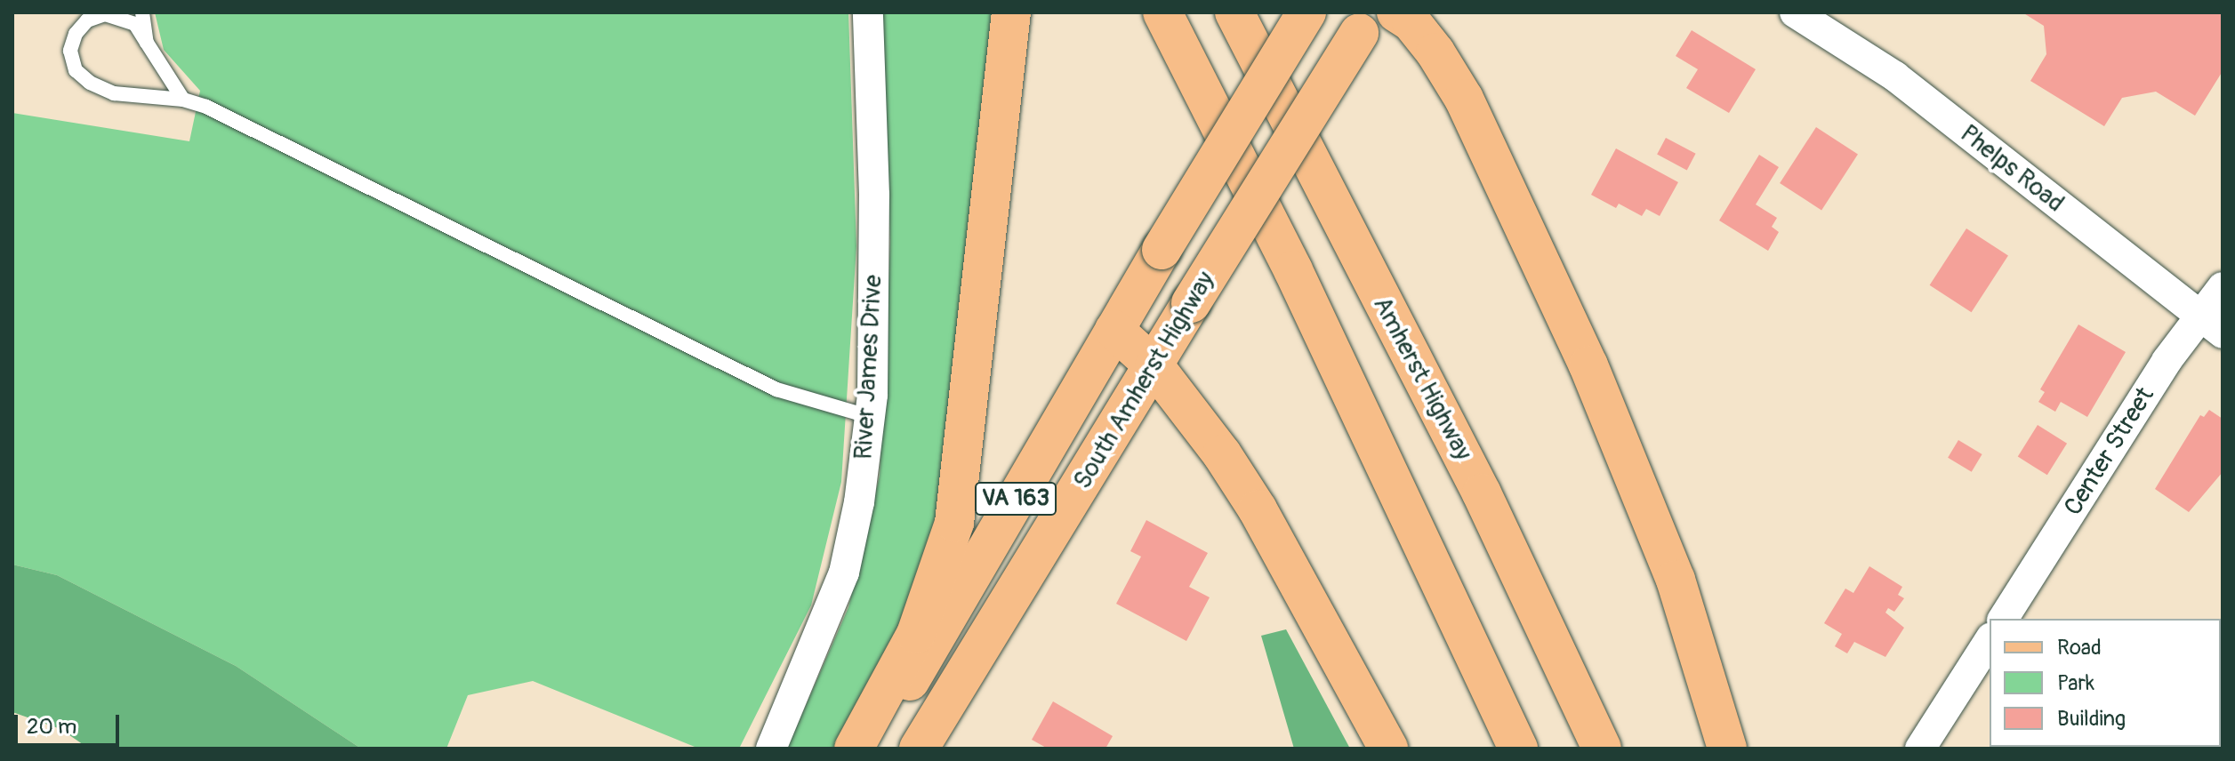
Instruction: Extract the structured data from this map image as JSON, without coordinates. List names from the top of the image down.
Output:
{
  "streets": {
    "main road": ["Amherst Highway", "South Amherst Highway", "VA 163"],
    "street": ["Phelps Road", "River James Drive", "Center Street"]
  },
  "crossings": [
    ["Phelps Road", "Center Street"]
  ],
  "legend": ["Road", "Park", "Building"],
  "scale_bar": "20 m"
}
